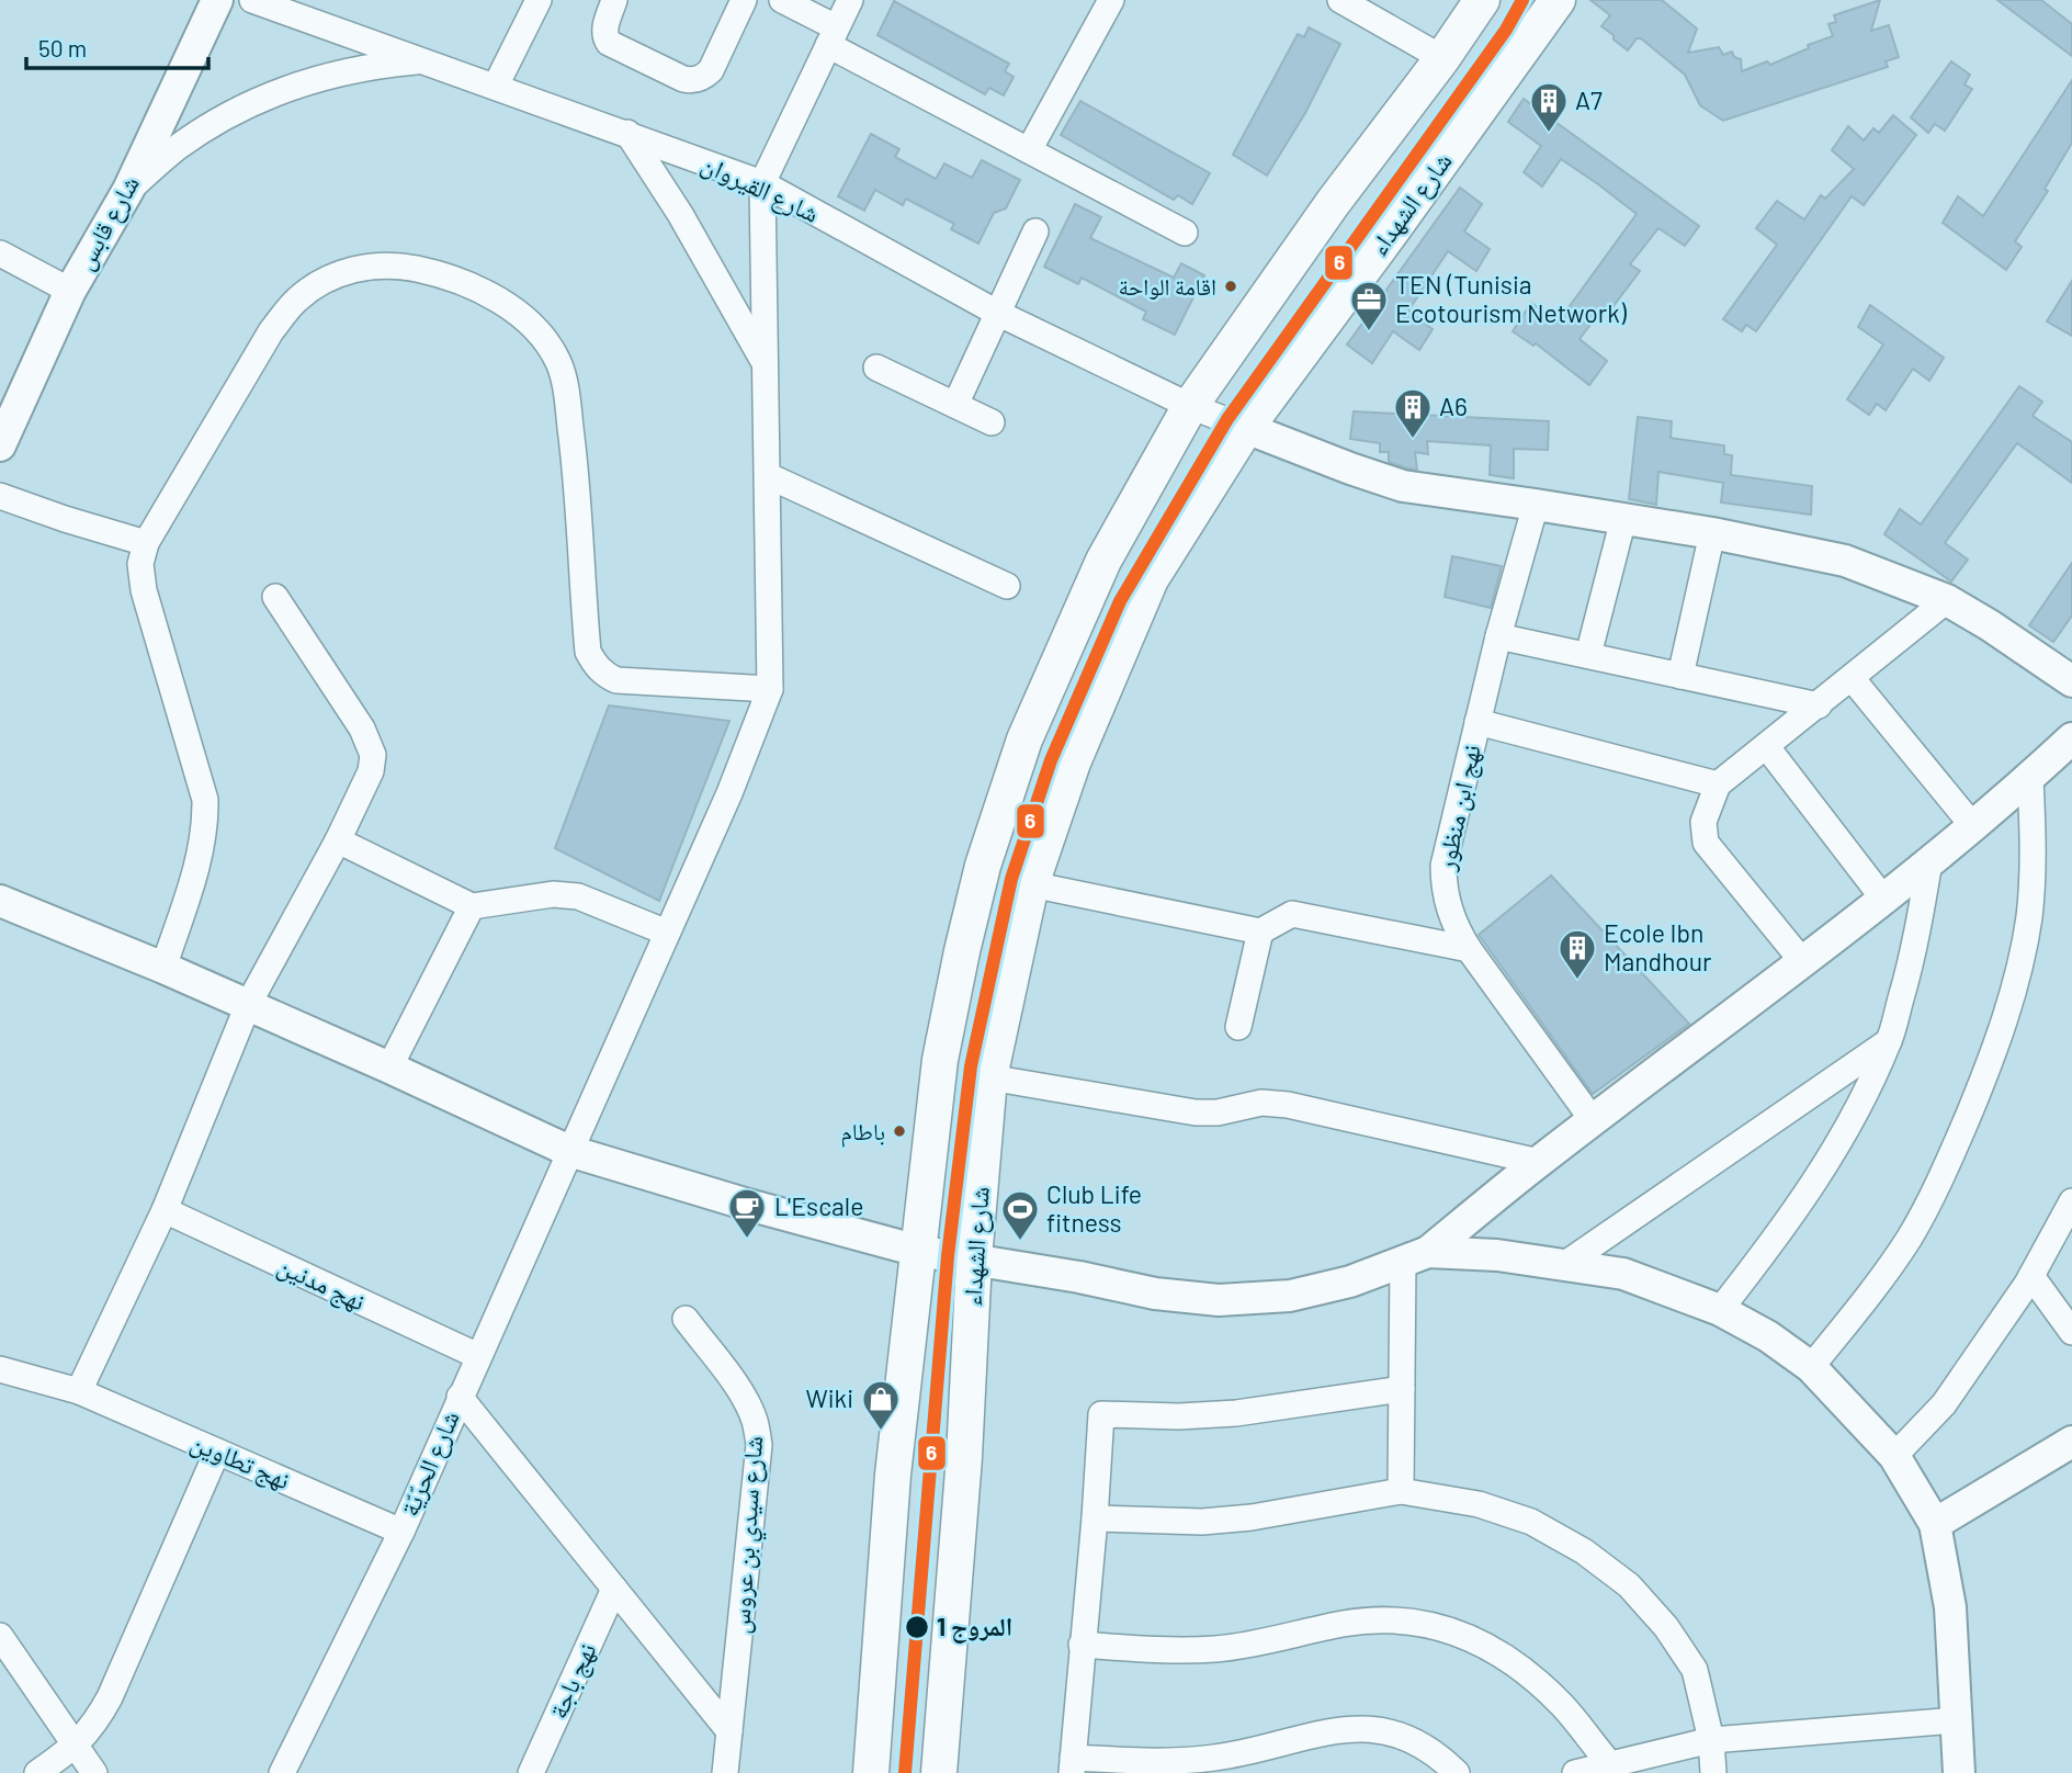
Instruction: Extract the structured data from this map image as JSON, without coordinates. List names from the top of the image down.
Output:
{
  "streets": {
    "main road": ["شارع الشهداء"],
    "street": [
      "شارع القيروان",
      "شارع قابس",
      "نهج ابن منظور",
      "نهج مدنين",
      "نهج تطاوين",
      "شارع الحرّيّة",
      "شارع سيدي بن عروس",
      "نهج باجة"
    ]
  },
  "crossings": [
    ["شارع القيروان", "شارع الشهداء"],
    ["نهج مدنين", "شارع الحرّيّة"],
    ["نهج تطاوين", "شارع الحرّيّة"]
  ],
  "places": {
    "building": ["A7", "A6", "Ecole Ibn Mandhour"],
    "other": ["اقامة الواحة", "باطام", "المروج 1"],
    "office": ["TEN (Tunisia Ecotourism Network)"],
    "cafe": ["L'Escale"],
    "sports": ["Club Life fitness"],
    "shop": ["Wiki"]
  },
  "lines": ["transit line 6"],
  "scale_bar": "50 m"
}
